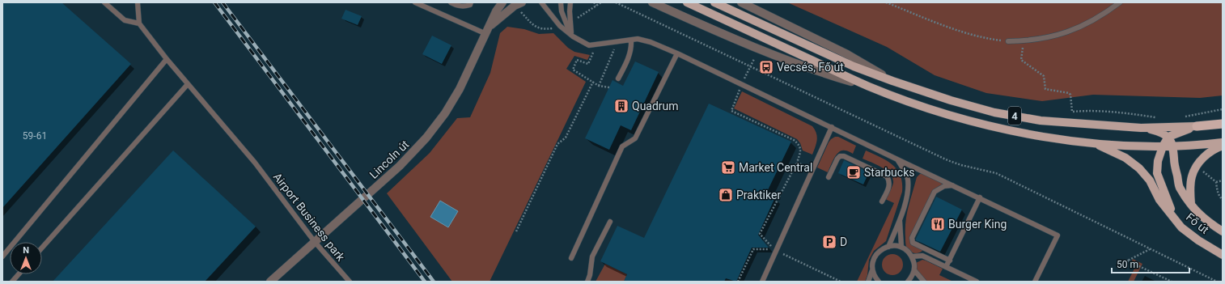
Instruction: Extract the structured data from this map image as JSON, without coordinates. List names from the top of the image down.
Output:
{
  "streets": {
    "main road": ["4", "Fő út"],
    "street": ["Lincoln út"],
    "lane": ["Airport Business park"]
  },
  "crossings": [
    ["4", "Fő út"],
    ["Lincoln út", "Airport Business park"]
  ],
  "places": {
    "bus stop": ["Vecsés, Fő út"],
    "building": ["Quadrum"],
    "supermarket": ["Market Central"],
    "cafe": ["Starbucks"],
    "shop": ["Praktiker"],
    "restaurant": ["Burger King"],
    "parking": ["D"]
  },
  "house_numbers": ["59-61"],
  "scale_bar": "50 m",
  "north": "top"
}
